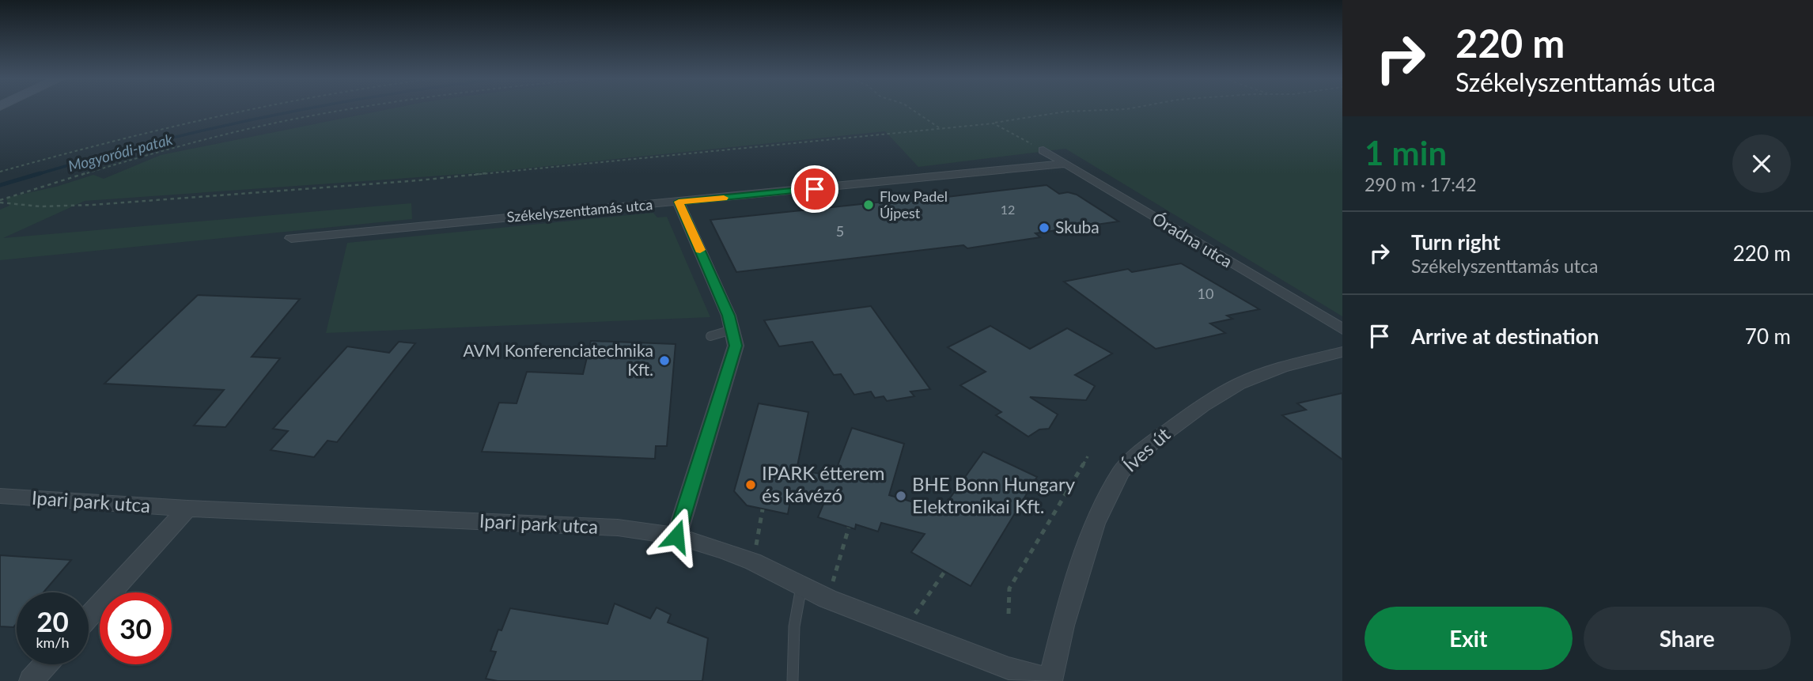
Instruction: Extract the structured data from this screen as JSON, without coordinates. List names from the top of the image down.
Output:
{
  "streets": {
    "street": [
      "Székelyszenttamás utca",
      "Óradna utca",
      "Íves út",
      "Ipari park utca"
    ]
  },
  "crossings": [
    ["Székelyszenttamás utca", "Óradna utca"],
    ["Íves út", "Ipari park utca"]
  ],
  "water": ["Mogyoródi-patak"],
  "places": [
    "Flow Padel Újpest",
    "Skuba",
    "AVM Konferenciatechnika Kft.",
    "IPARK étterem és kávézó",
    "BHE Bonn Hungary Elektronikai Kft."
  ],
  "house_numbers": ["12", "5", "10"],
  "page": {
    "turn": ["220 m", "Székelyszenttamás utca"],
    "heading": ["1 min", "290 m · 17:42"],
    "list": [
      {
        "name": "Turn right",
        "note": "Székelyszenttamás utca",
        "value": "220 m"
      },
      {
        "name": "Arrive at destination",
        "value": "70 m"
      }
    ],
    "speed": "20 km/h",
    "limit": "30",
    "buttons": ["Exit", "Share"]
  }
}
